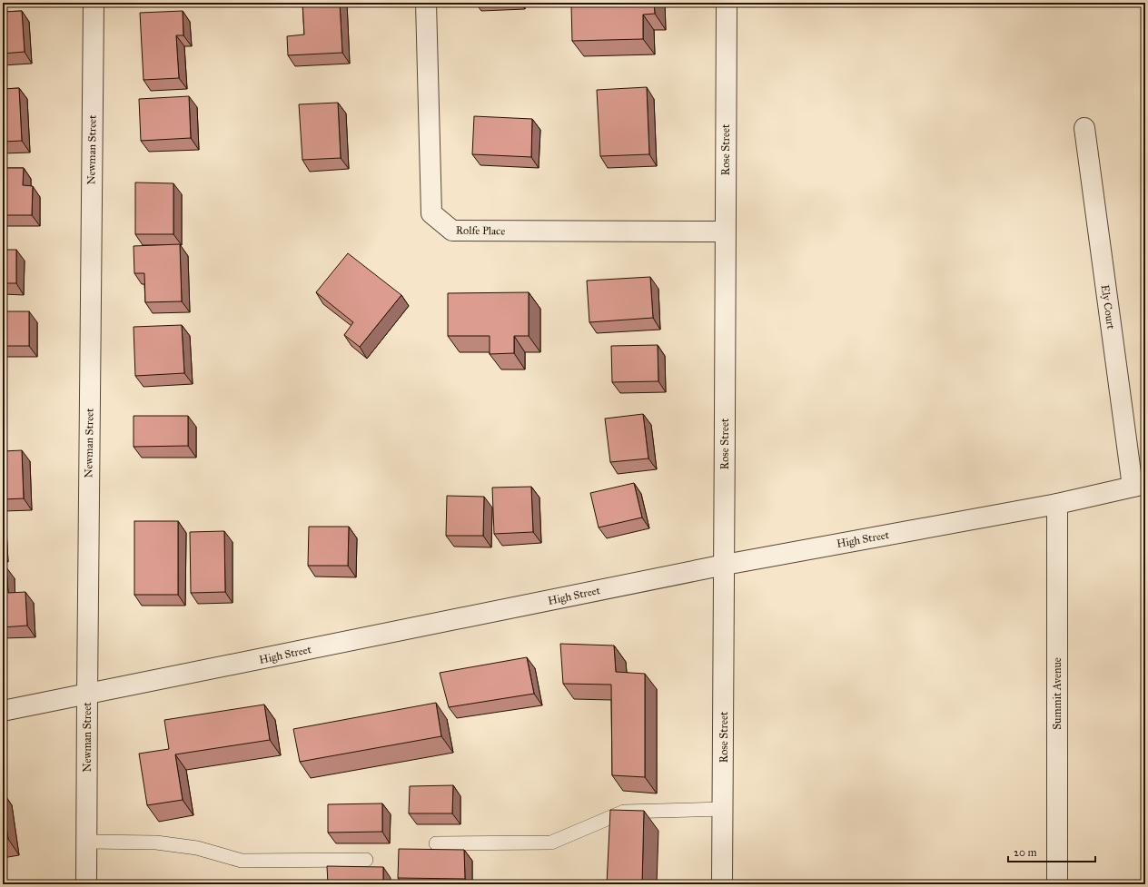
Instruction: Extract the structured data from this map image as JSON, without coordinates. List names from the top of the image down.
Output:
{
  "streets": {
    "street": [
      "Newman Street",
      "Rose Street",
      "Rolfe Place",
      "Ely Court",
      "High Street",
      "Summit Avenue"
    ]
  },
  "crossings": [
    ["Newman Street", "High Street"],
    ["Rose Street", "Rolfe Place"],
    ["Rose Street", "High Street"],
    ["Ely Court", "High Street"],
    ["High Street", "Summit Avenue"]
  ],
  "scale_bar": "20 m"
}
